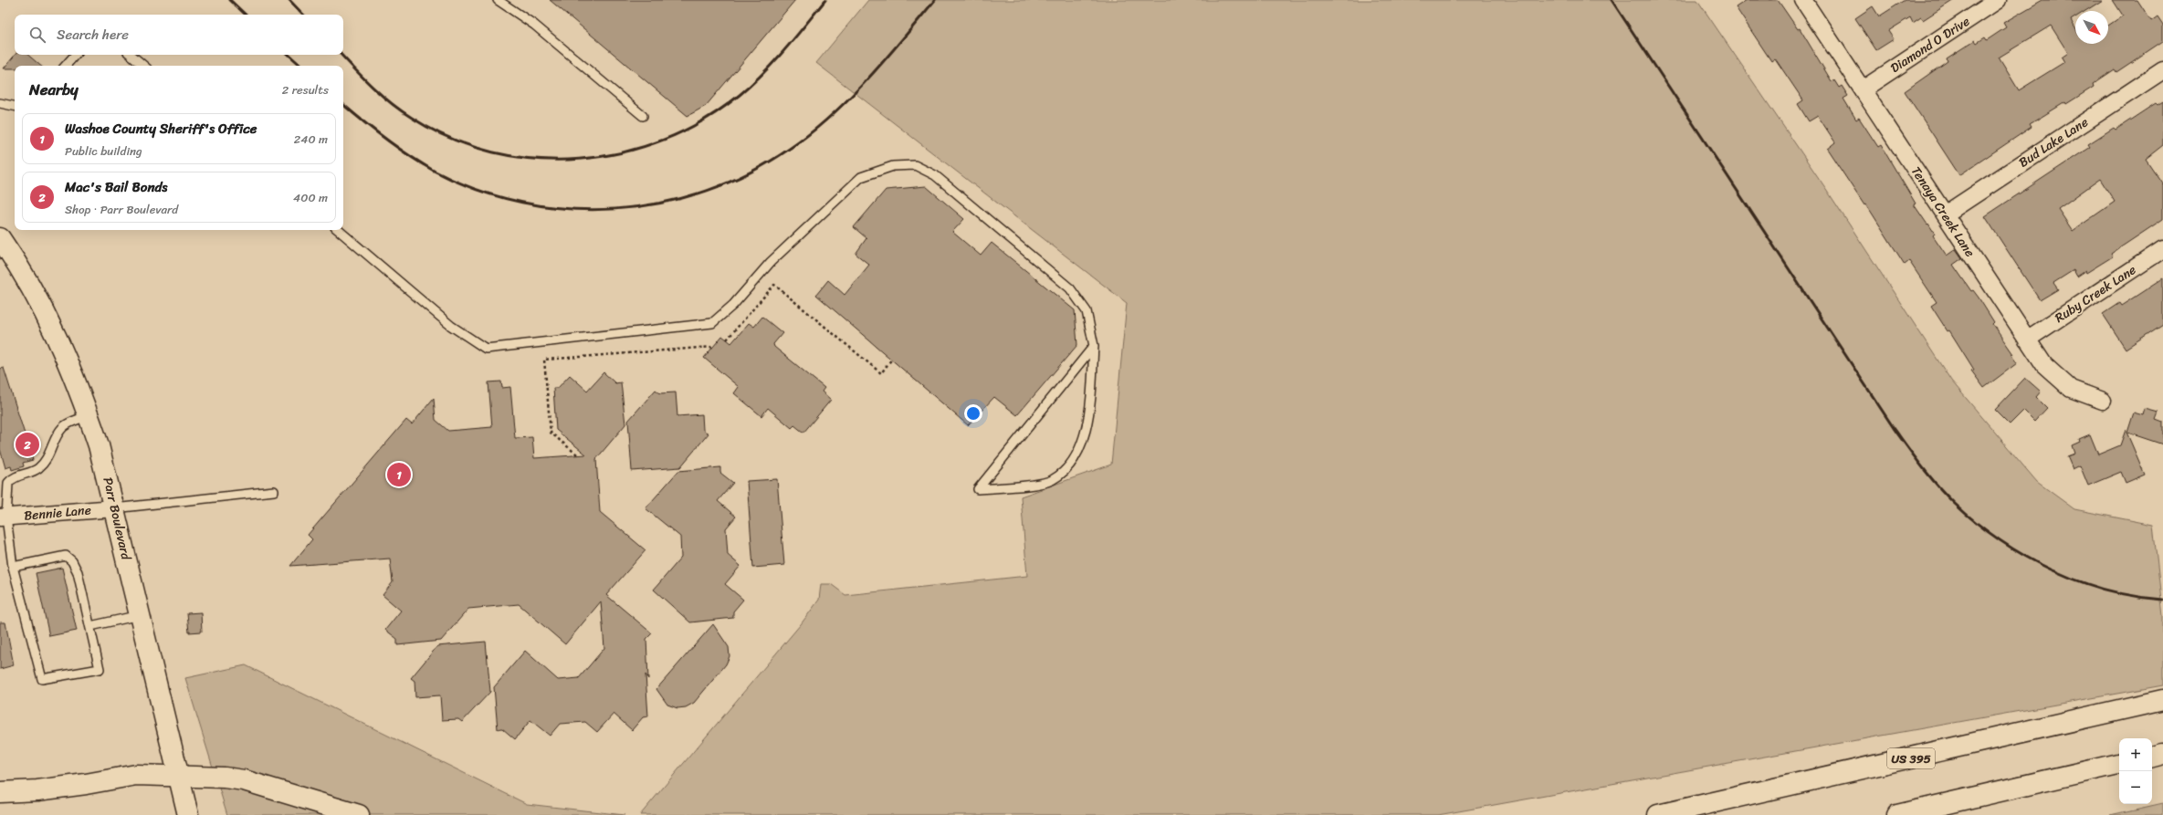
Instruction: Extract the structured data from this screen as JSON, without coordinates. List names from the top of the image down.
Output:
{
  "streets": {
    "main road": ["Parr Boulevard", "US 395"],
    "street": [
      "Diamond O Drive",
      "Bud Lake Lane",
      "Tenaya Creek Lane",
      "Ruby Creek Lane",
      "Bennie Lane"
    ]
  },
  "crossings": [
    ["Diamond O Drive", "Tenaya Creek Lane"],
    ["Bud Lake Lane", "Tenaya Creek Lane"],
    ["Tenaya Creek Lane", "Ruby Creek Lane"],
    ["Bennie Lane", "Parr Boulevard"]
  ],
  "north": "bottom right",
  "page": {
    "search": "Search here",
    "heading": ["Nearby", "2 results"],
    "list": [
      {
        "mark": "1",
        "name": "Washoe County Sheriff's Office",
        "note": "Public building",
        "value": "240 m"
      },
      {
        "mark": "2",
        "name": "Mac's Bail Bonds",
        "note": "Shop · Parr Boulevard",
        "value": "400 m"
      }
    ],
    "pins": ["2", "1"],
    "map_buttons": ["+", "−"]
  }
}
